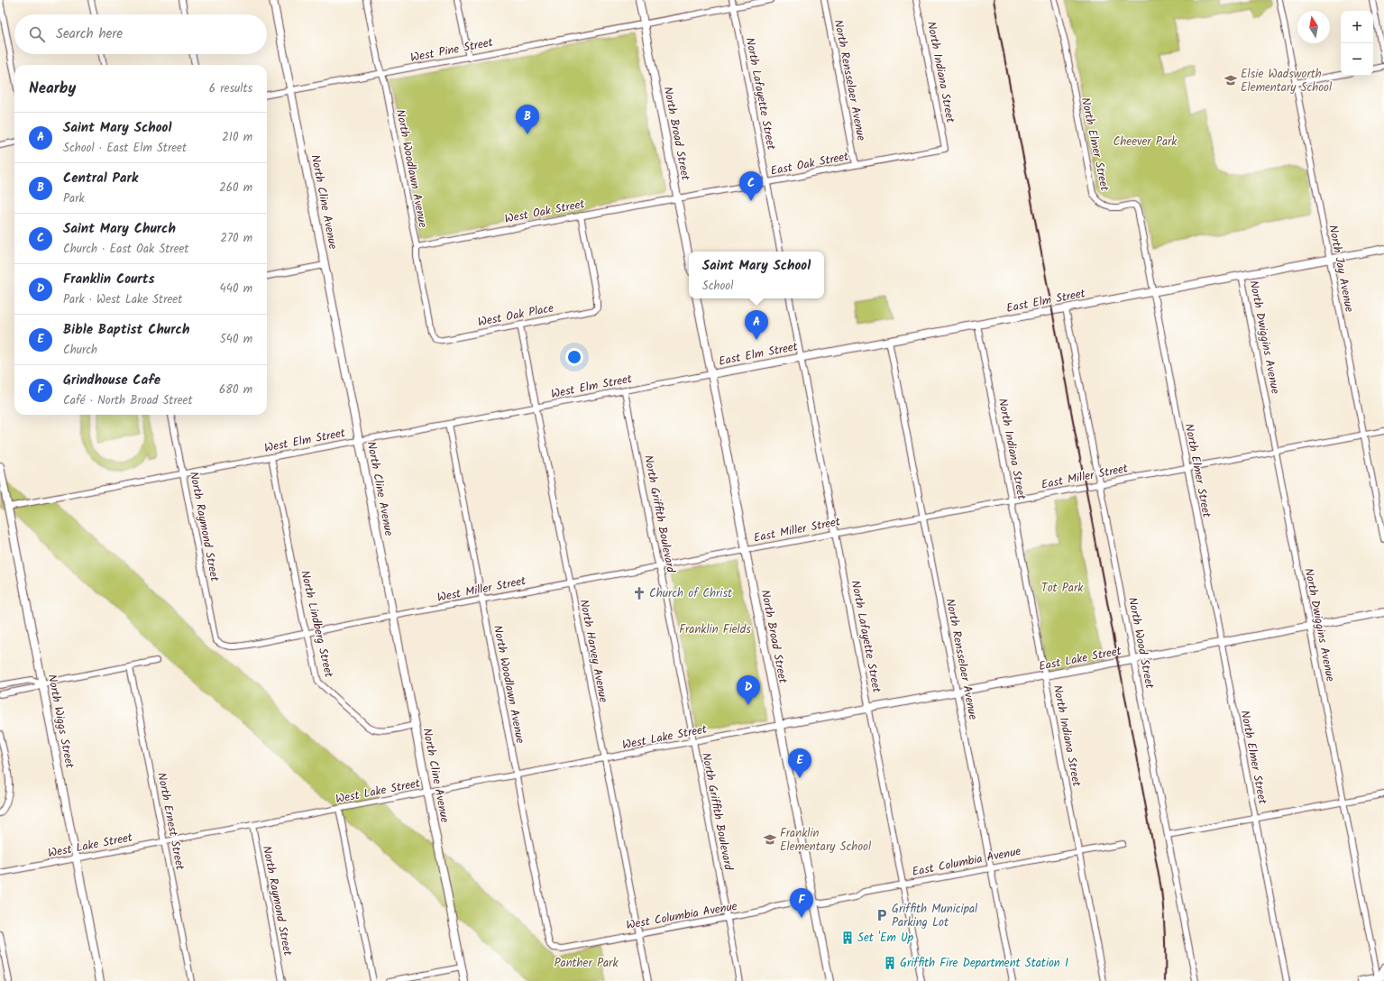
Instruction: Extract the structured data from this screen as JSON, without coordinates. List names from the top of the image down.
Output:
{
  "streets": {
    "street": [
      "West Pine Street",
      "North Indiana Street",
      "North Rensselaer Avenue",
      "North Lafayette Street",
      "North Broad Street",
      "North Elmer Street",
      "East Oak Street",
      "North Woodlawn Avenue",
      "North Cline Avenue",
      "West Oak Street",
      "North Jay Avenue",
      "East Elm Street",
      "West Oak Place",
      "North Dwiggins Avenue",
      "West Elm Street",
      "East Miller Street",
      "North Griffith Boulevard",
      "North Raymond Street",
      "West Miller Street",
      "North Lindberg Street",
      "North Wood Street",
      "North Harvey Avenue",
      "East Lake Street",
      "North Wiggs Street",
      "West Lake Street",
      "North Ernest Street",
      "East Columbia Avenue",
      "West Columbia Avenue"
    ]
  },
  "crossings": [
    ["West Pine Street", "North Lafayette Street"],
    ["West Pine Street", "North Broad Street"],
    ["West Pine Street", "North Woodlawn Avenue"],
    ["West Pine Street", "North Cline Avenue"],
    ["North Indiana Street", "East Oak Street"],
    ["North Indiana Street", "East Elm Street"],
    ["North Indiana Street", "East Miller Street"],
    ["North Indiana Street", "East Lake Street"],
    ["North Indiana Street", "East Columbia Avenue"],
    ["North Rensselaer Avenue", "East Oak Street"],
    ["North Rensselaer Avenue", "East Elm Street"],
    ["North Rensselaer Avenue", "East Miller Street"],
    ["North Rensselaer Avenue", "East Lake Street"],
    ["North Rensselaer Avenue", "East Columbia Avenue"],
    ["North Lafayette Street", "East Oak Street"],
    ["North Lafayette Street", "East Elm Street"],
    ["North Lafayette Street", "East Miller Street"],
    ["North Lafayette Street", "East Lake Street"],
    ["North Lafayette Street", "East Columbia Avenue"],
    ["North Broad Street", "East Oak Street"],
    ["North Broad Street", "West Oak Street"],
    ["North Broad Street", "East Elm Street"],
    ["North Broad Street", "West Elm Street"],
    ["North Broad Street", "East Miller Street"],
    ["North Broad Street", "West Miller Street"],
    ["North Broad Street", "East Lake Street"],
    ["North Broad Street", "West Lake Street"],
    ["North Broad Street", "East Columbia Avenue"],
    ["North Broad Street", "West Columbia Avenue"],
    ["North Elmer Street", "East Elm Street"],
    ["North Elmer Street", "East Miller Street"],
    ["North Elmer Street", "East Lake Street"],
    ["East Oak Street", "West Oak Street"],
    ["North Woodlawn Avenue", "West Oak Street"],
    ["North Woodlawn Avenue", "West Oak Place"],
    ["North Woodlawn Avenue", "West Elm Street"],
    ["North Woodlawn Avenue", "West Miller Street"],
    ["North Woodlawn Avenue", "West Lake Street"],
    ["North Woodlawn Avenue", "West Columbia Avenue"],
    ["North Cline Avenue", "West Elm Street"],
    ["North Cline Avenue", "West Miller Street"],
    ["North Cline Avenue", "North Lindberg Street"],
    ["North Cline Avenue", "West Lake Street"],
    ["West Oak Street", "West Oak Place"],
    ["North Jay Avenue", "East Elm Street"],
    ["North Jay Avenue", "East Miller Street"],
    ["East Elm Street", "North Dwiggins Avenue"],
    ["East Elm Street", "West Elm Street"],
    ["East Elm Street", "North Wood Street"],
    ["West Oak Place", "North Harvey Avenue"],
    ["North Dwiggins Avenue", "East Miller Street"],
    ["North Dwiggins Avenue", "East Lake Street"],
    ["West Elm Street", "North Griffith Boulevard"],
    ["West Elm Street", "North Raymond Street"],
    ["West Elm Street", "North Lindberg Street"],
    ["West Elm Street", "North Harvey Avenue"],
    ["West Elm Street", "North Wiggs Street"],
    ["East Miller Street", "West Miller Street"],
    ["East Miller Street", "North Wood Street"],
    ["North Griffith Boulevard", "West Miller Street"],
    ["North Griffith Boulevard", "West Lake Street"],
    ["North Griffith Boulevard", "West Columbia Avenue"],
    ["North Raymond Street", "West Miller Street"],
    ["North Raymond Street", "West Lake Street"],
    ["West Miller Street", "North Lindberg Street"],
    ["West Miller Street", "North Harvey Avenue"],
    ["North Wood Street", "East Lake Street"],
    ["North Harvey Avenue", "West Lake Street"],
    ["North Harvey Avenue", "West Columbia Avenue"],
    ["East Lake Street", "West Lake Street"],
    ["North Wiggs Street", "West Lake Street"],
    ["West Lake Street", "North Ernest Street"],
    ["East Columbia Avenue", "West Columbia Avenue"]
  ],
  "parks": [
    "Cheever Park",
    "Tot Park",
    "Franklin Fields",
    "Panther Park"
  ],
  "places": {
    "school or university": ["Elsie Wadsworth Elementary School", "Franklin Elementary School"],
    "church": ["Church of Christ"],
    "parking": ["Griffith Municipal Parking Lot"],
    "building": ["Set 'Em Up", "Griffith Fire Department Station 1"]
  },
  "north": "top",
  "page": {
    "map_buttons": ["+", "−"],
    "search": "Search here",
    "heading": ["Nearby", "6 results"],
    "pins": [
      "B",
      "C",
      "A",
      "D",
      "E",
      "F"
    ],
    "list": [
      {
        "mark": "A",
        "name": "Saint Mary School",
        "note": "School · East Elm Street",
        "value": "210 m"
      },
      {
        "mark": "B",
        "name": "Central Park",
        "note": "Park",
        "value": "260 m"
      },
      {
        "mark": "C",
        "name": "Saint Mary Church",
        "note": "Church · East Oak Street",
        "value": "270 m"
      },
      {
        "mark": "D",
        "name": "Franklin Courts",
        "note": "Park · West Lake Street",
        "value": "440 m"
      },
      {
        "mark": "E",
        "name": "Bible Baptist Church",
        "note": "Church",
        "value": "540 m"
      },
      {
        "mark": "F",
        "name": "Grindhouse Cafe",
        "note": "Café · North Broad Street",
        "value": "680 m"
      }
    ],
    "popup": ["Saint Mary School", "School"]
  }
}
